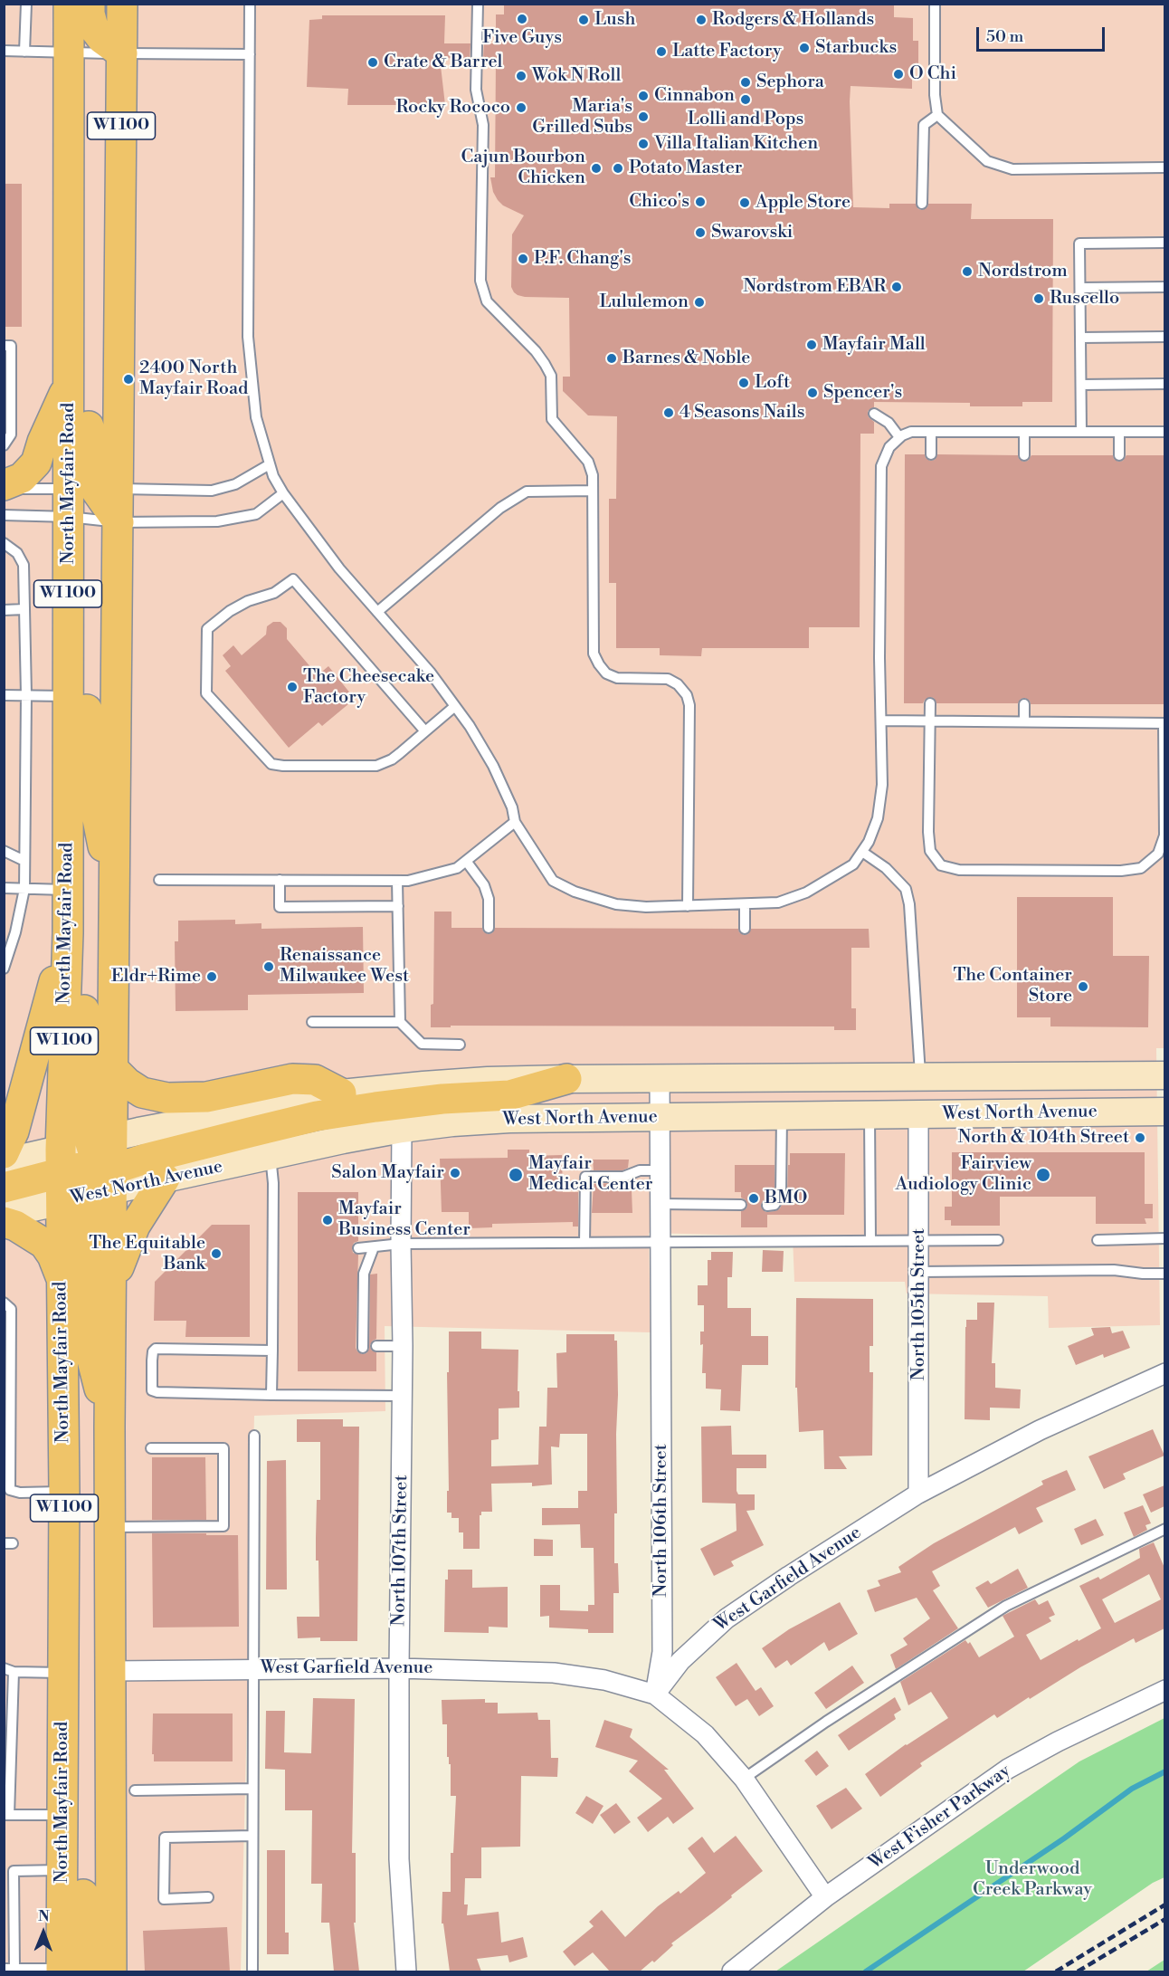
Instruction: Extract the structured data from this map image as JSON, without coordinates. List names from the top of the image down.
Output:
{
  "streets": {
    "main road": ["WI 100", "North Mayfair Road", "West North Avenue"],
    "street": [
      "North 105th Street",
      "North 106th Street",
      "North 107th Street",
      "West Garfield Avenue",
      "West Fisher Parkway"
    ]
  },
  "crossings": [
    ["North Mayfair Road", "West North Avenue"],
    ["North Mayfair Road", "West Garfield Avenue"],
    ["West North Avenue", "North 105th Street"],
    ["West North Avenue", "North 106th Street"],
    ["West North Avenue", "North 107th Street"],
    ["North 105th Street", "West Garfield Avenue"],
    ["North 106th Street", "West Garfield Avenue"],
    ["North 107th Street", "West Garfield Avenue"]
  ],
  "parks": ["Underwood Creek Parkway"],
  "places": [
    "Five Guys",
    "Lush",
    "Rodgers & Hollands",
    "Starbucks",
    "Latte Factory",
    "Crate & Barrel",
    "O Chi",
    "Wok N Roll",
    "Sephora",
    "Cinnabon",
    "Lolli and Pops",
    "Rocky Rococo",
    "Maria's Grilled Subs",
    "Villa Italian Kitchen",
    "Cajun Bourbon Chicken",
    "Potato Master",
    "Chico's",
    "Apple Store",
    "Swarovski",
    "P.F. Chang's",
    "Nordstrom",
    "Nordstrom EBAR",
    "Ruscello",
    "Lululemon",
    "Mayfair Mall",
    "Barnes & Noble",
    "2400 North Mayfair Road",
    "Loft",
    "Spencer's",
    "4 Seasons Nails",
    "The Cheesecake Factory",
    "Renaissance Milwaukee West",
    "Eldr+Rime",
    "The Container Store",
    "North & 104th Street",
    "Salon Mayfair",
    "Mayfair Medical Center",
    "Fairview Audiology Clinic",
    "BMO",
    "Mayfair Business Center",
    "The Equitable Bank"
  ],
  "scale_bar": "50 m",
  "north": "top"
}
